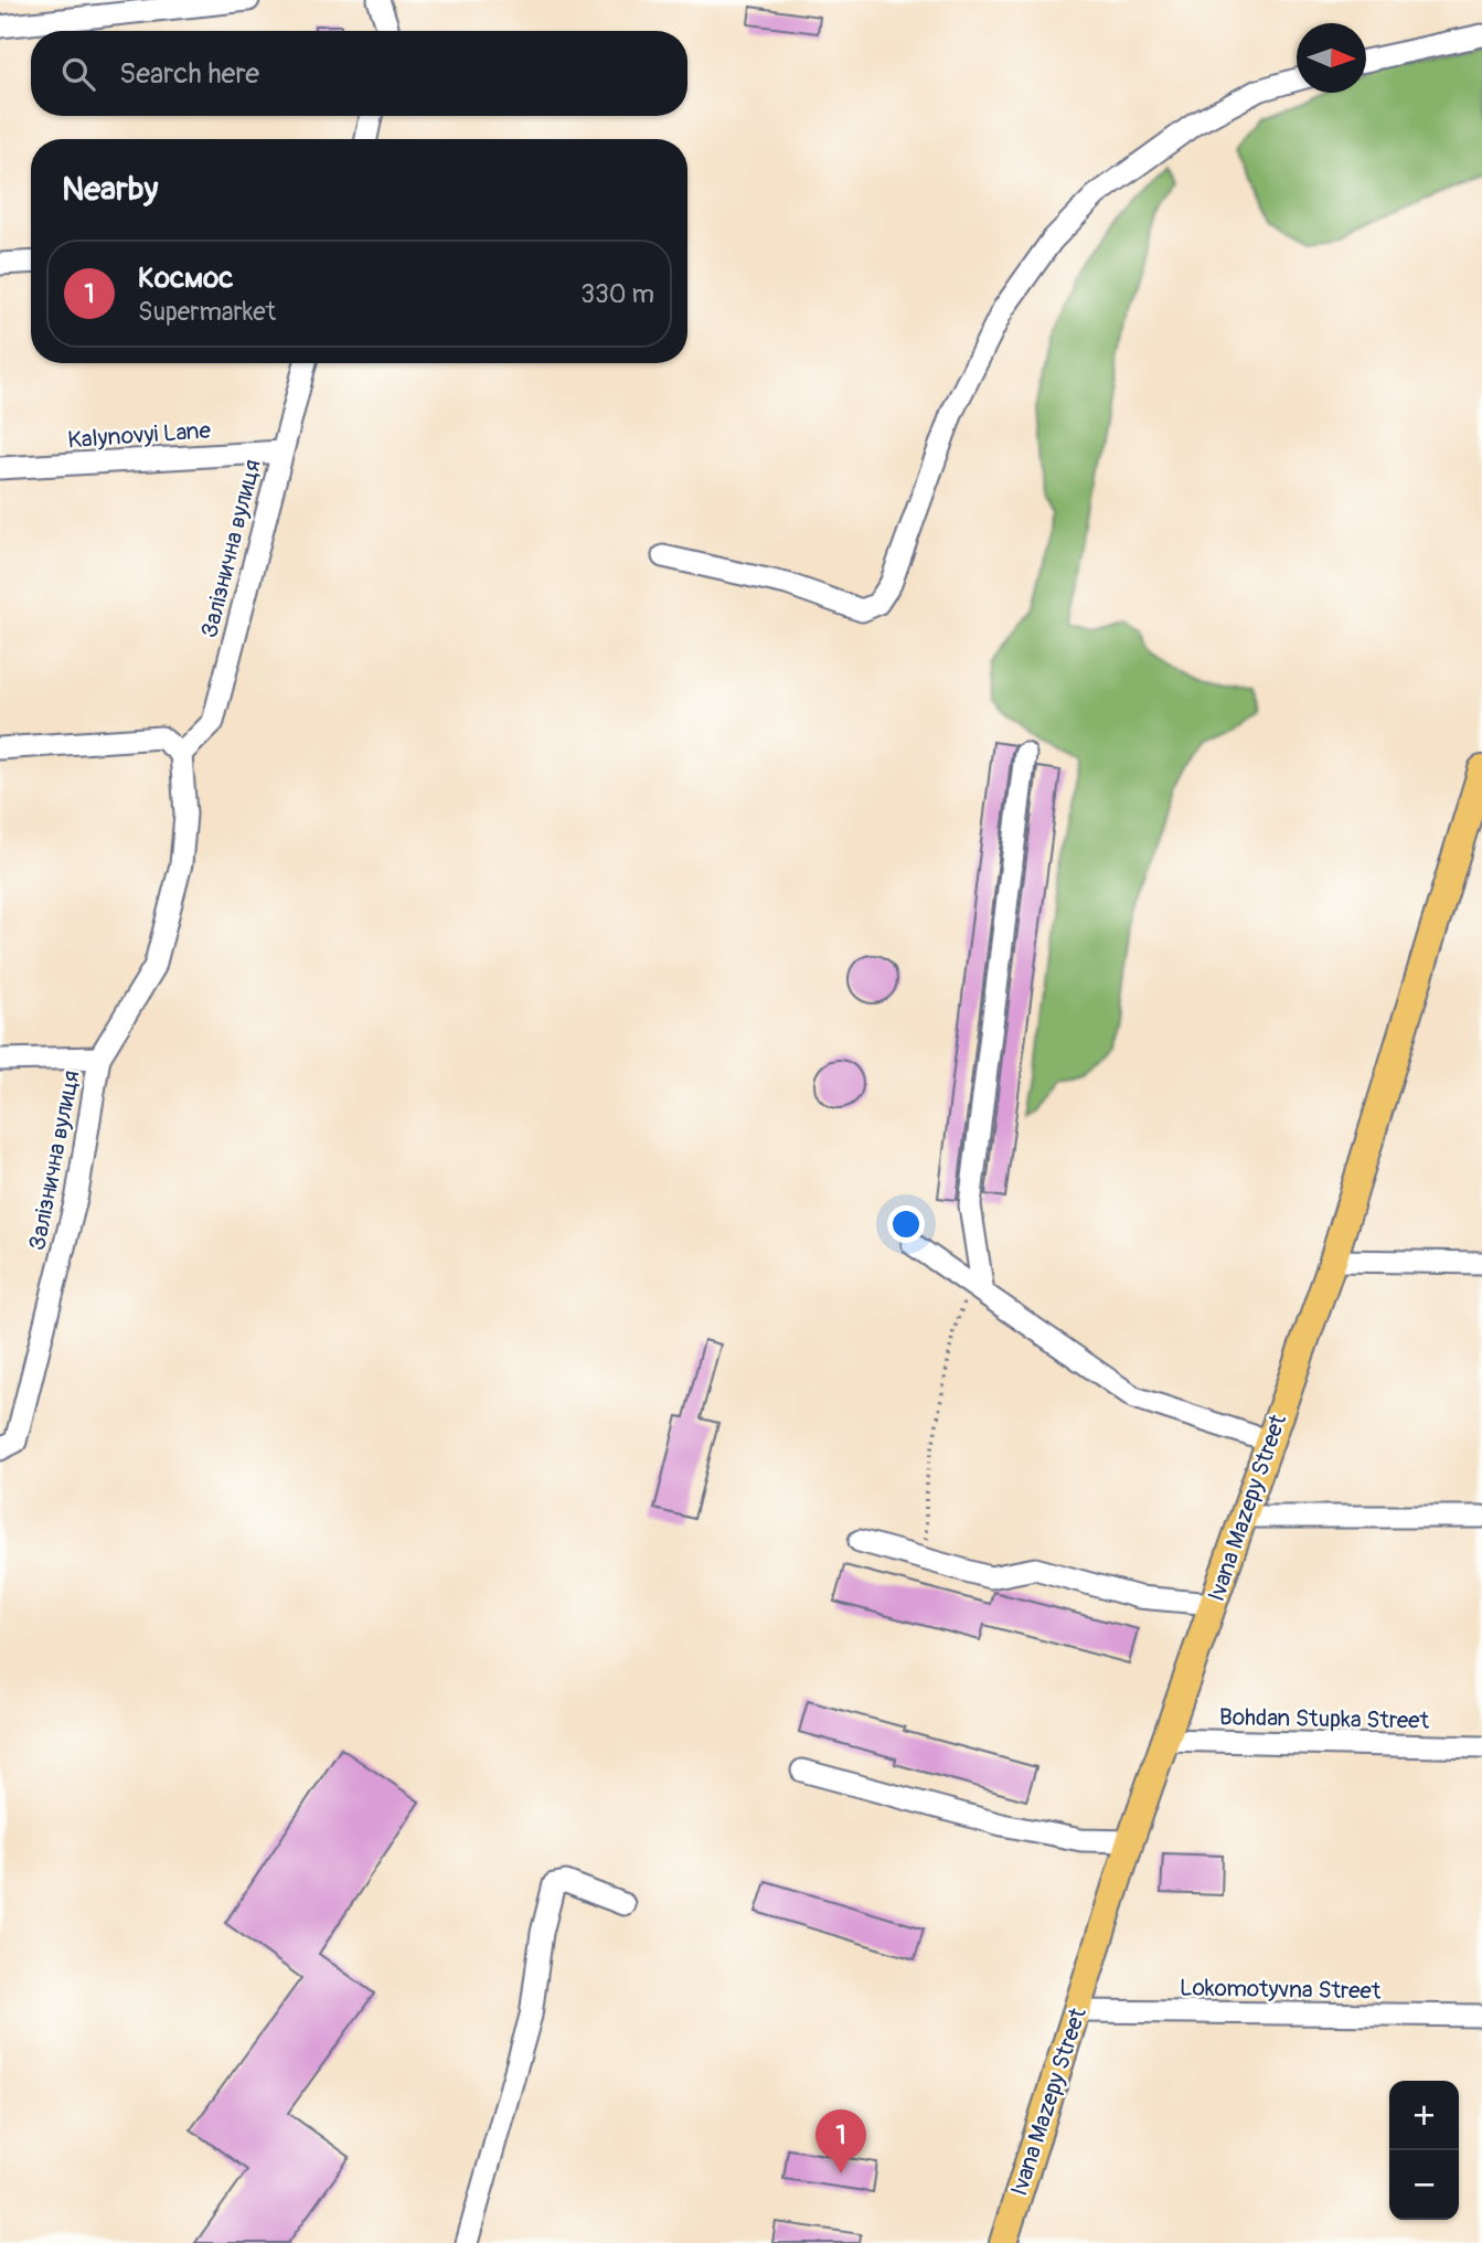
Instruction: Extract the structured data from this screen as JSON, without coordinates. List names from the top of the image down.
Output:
{
  "streets": {
    "main road": ["Ivana Mazepy Street"],
    "street": [
      "Kalynovyi Lane",
      "Залізнична вулиця",
      "Bohdan Stupka Street",
      "Lokomotyvna Street"
    ]
  },
  "crossings": [
    ["Kalynovyi Lane", "Залізнична вулиця"],
    ["Ivana Mazepy Street", "Bohdan Stupka Street"],
    ["Ivana Mazepy Street", "Lokomotyvna Street"]
  ],
  "north": "right",
  "page": {
    "search": "Search here",
    "heading": "Nearby",
    "list": [
      {
        "mark": "1",
        "name": "Космос",
        "note": "Supermarket",
        "value": "330 m"
      }
    ],
    "map_buttons": ["+", "−"],
    "pins": "1"
  }
}
